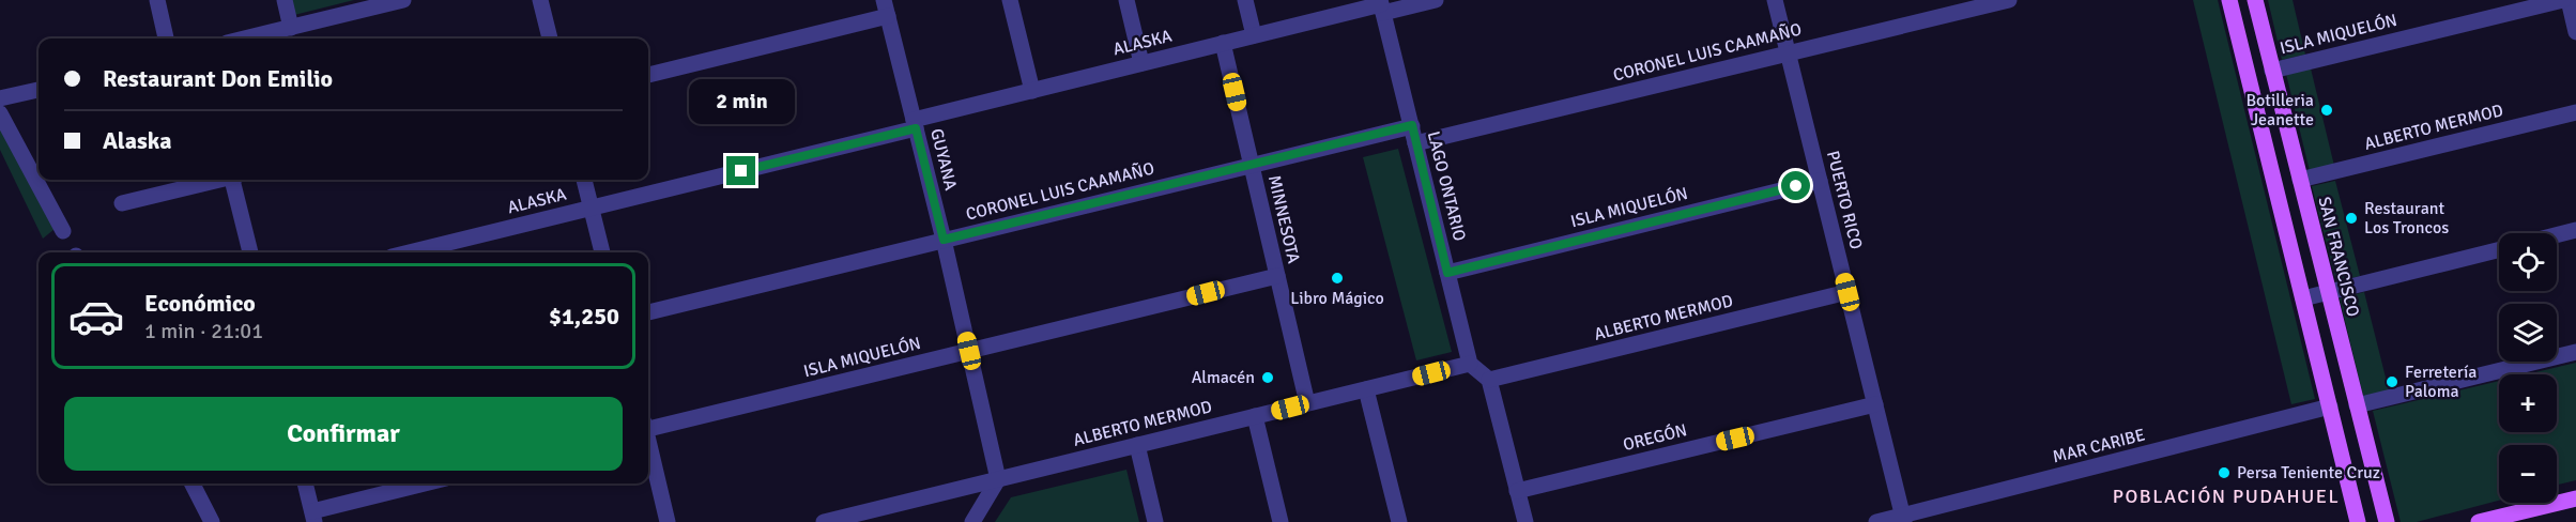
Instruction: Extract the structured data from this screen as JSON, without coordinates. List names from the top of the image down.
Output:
{
  "streets": {
    "main road": ["SAN FRANCISCO"],
    "street": [
      "ISLA MIQUELÓN",
      "ALASKA",
      "CORONEL LUIS CAAMAÑO",
      "ALBERTO MERMOD",
      "GUYANA",
      "LAGO ONTARIO",
      "PUERTO RICO",
      "MINNESOTA",
      "OREGÓN",
      "MAR CARIBE"
    ]
  },
  "crossings": [
    ["ISLA MIQUELÓN", "GUYANA"],
    ["ISLA MIQUELÓN", "LAGO ONTARIO"],
    ["ISLA MIQUELÓN", "PUERTO RICO"],
    ["ISLA MIQUELÓN", "MINNESOTA"],
    ["ISLA MIQUELÓN", "SAN FRANCISCO"],
    ["ALASKA", "GUYANA"],
    ["ALASKA", "LAGO ONTARIO"],
    ["ALASKA", "MINNESOTA"],
    ["CORONEL LUIS CAAMAÑO", "GUYANA"],
    ["CORONEL LUIS CAAMAÑO", "LAGO ONTARIO"],
    ["CORONEL LUIS CAAMAÑO", "PUERTO RICO"],
    ["CORONEL LUIS CAAMAÑO", "MINNESOTA"],
    ["ALBERTO MERMOD", "GUYANA"],
    ["ALBERTO MERMOD", "LAGO ONTARIO"],
    ["ALBERTO MERMOD", "PUERTO RICO"],
    ["ALBERTO MERMOD", "MINNESOTA"],
    ["ALBERTO MERMOD", "SAN FRANCISCO"],
    ["PUERTO RICO", "OREGÓN"],
    ["PUERTO RICO", "MAR CARIBE"]
  ],
  "districts": ["POBLACIÓN PUDAHUEL"],
  "places": [
    "Botilleria Jeanette",
    "Restaurant Los Troncos",
    "Libro Mágico",
    "Almacén",
    "Ferretería Paloma",
    "Persa Teniente Cruz"
  ],
  "page": {
    "banner": ["Restaurant Don Emilio", "Alaska"],
    "bubble": "2 min",
    "map_buttons": ["+", "−"],
    "list": [
      {
        "name": "Económico",
        "note": "1 min · 21:01",
        "value": "$1,250"
      }
    ],
    "buttons": "Confirmar"
  }
}
